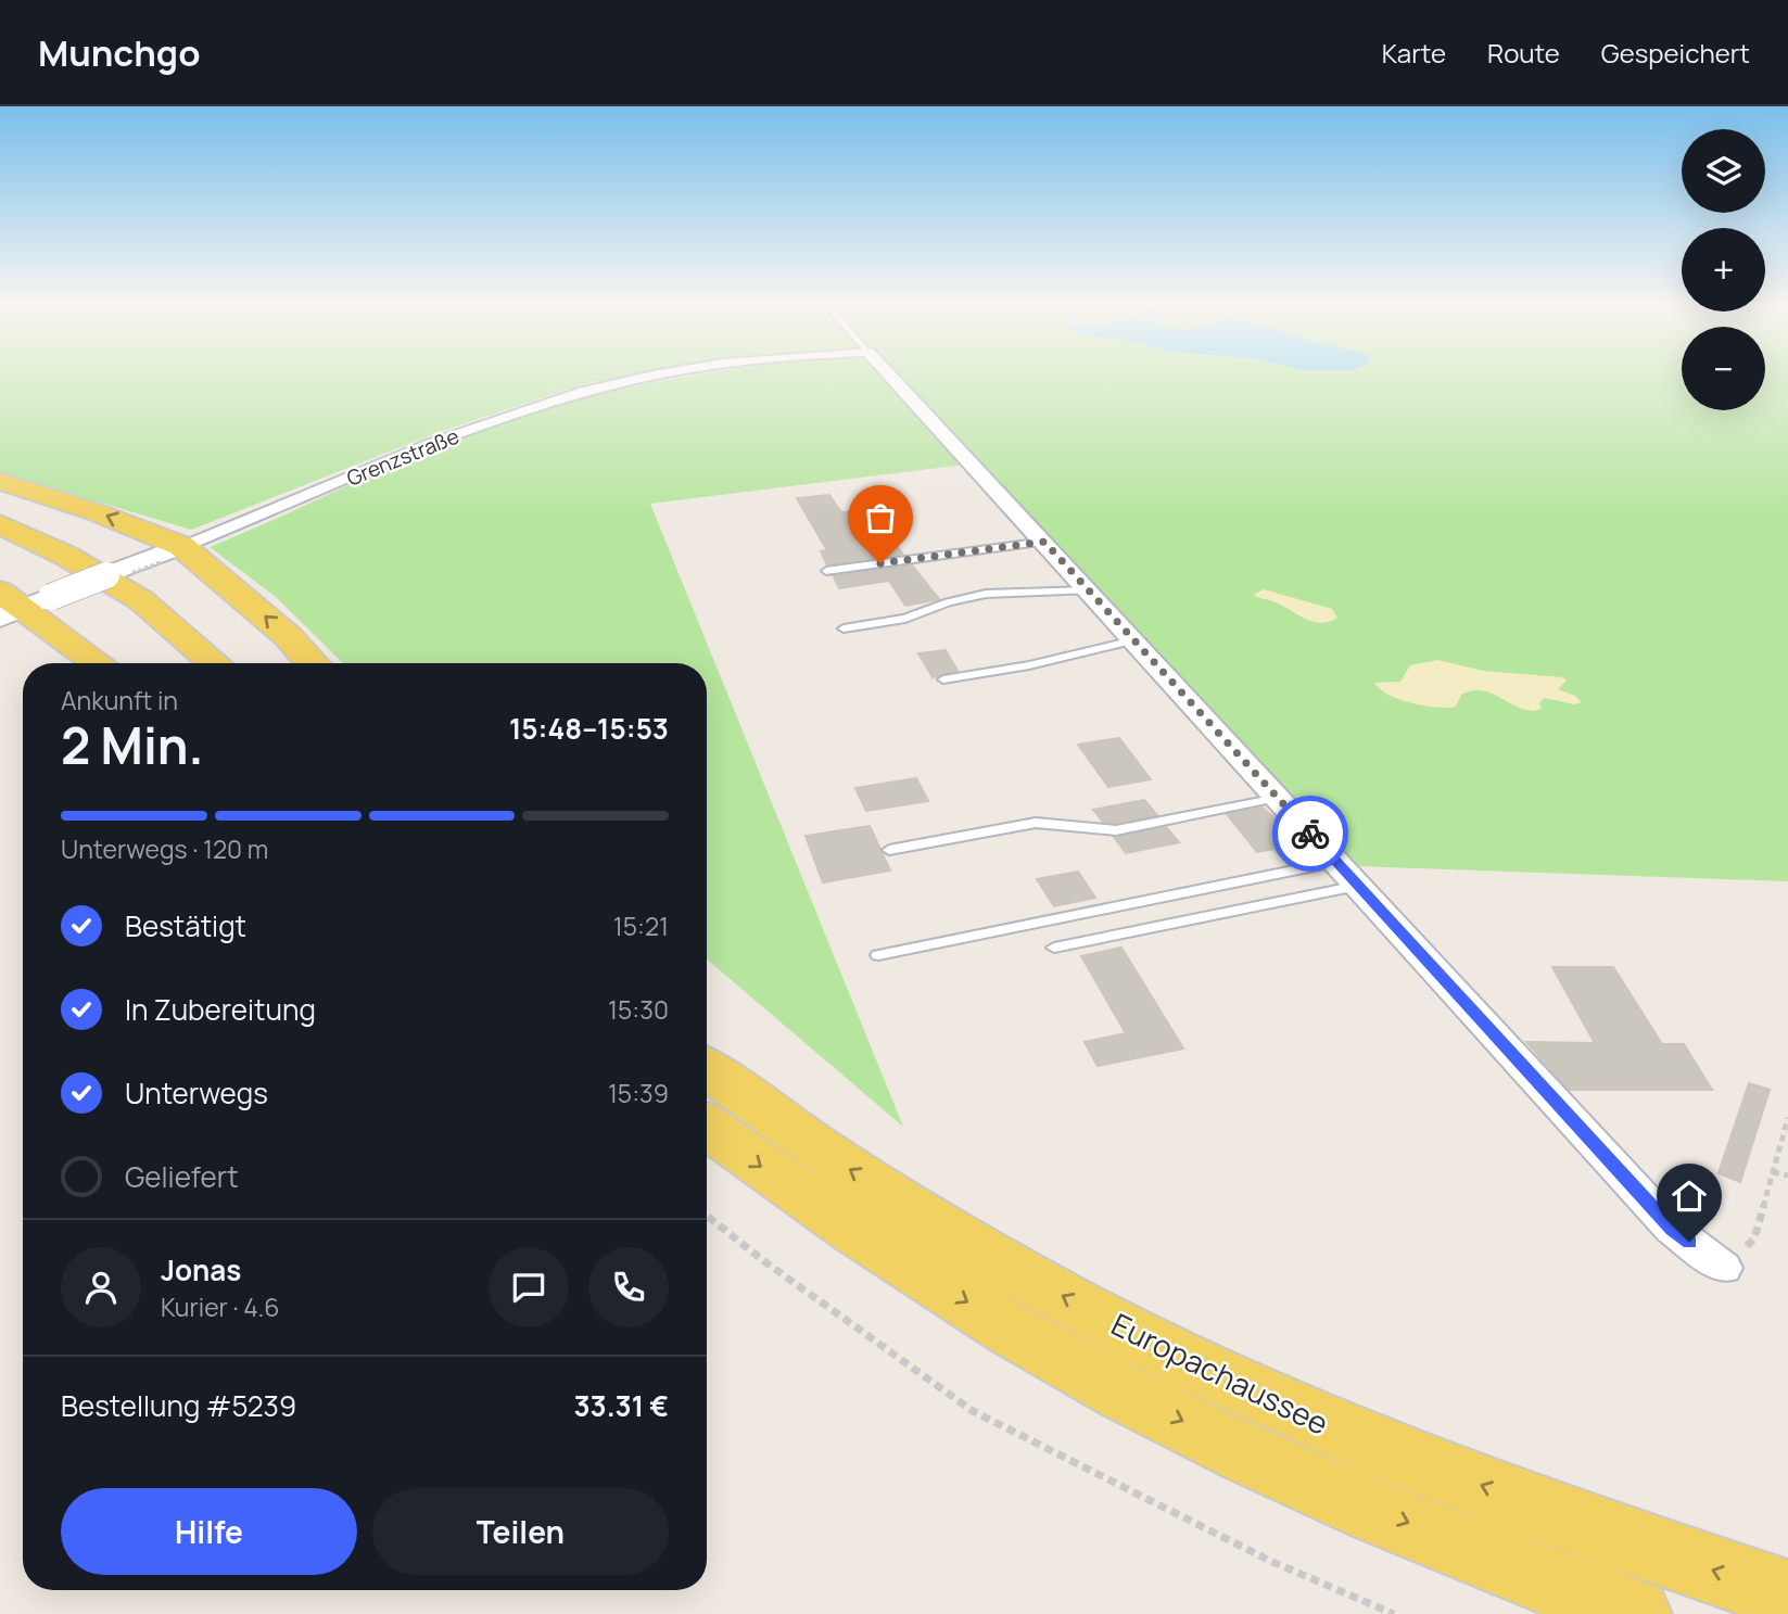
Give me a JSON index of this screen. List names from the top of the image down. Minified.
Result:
{"streets":{"main road":["Europachaussee"],"street":["Grenzstraße"]},"page":{"header":"Munchgo","nav":["Karte","Route","Gespeichert"],"map_buttons":["+","−"],"heading":["2 Min.","Ankunft in","15:48–15:53"],"panel":["Jonas","Kurier · 4.6","Bestellung #5239","33.31 €"],"bar":"Unterwegs · 120 m","list":[["Bestätigt","15:21"],["In Zubereitung","15:30"],["Unterwegs","15:39"],"Geliefert"],"buttons":["Hilfe","Teilen"]}}
